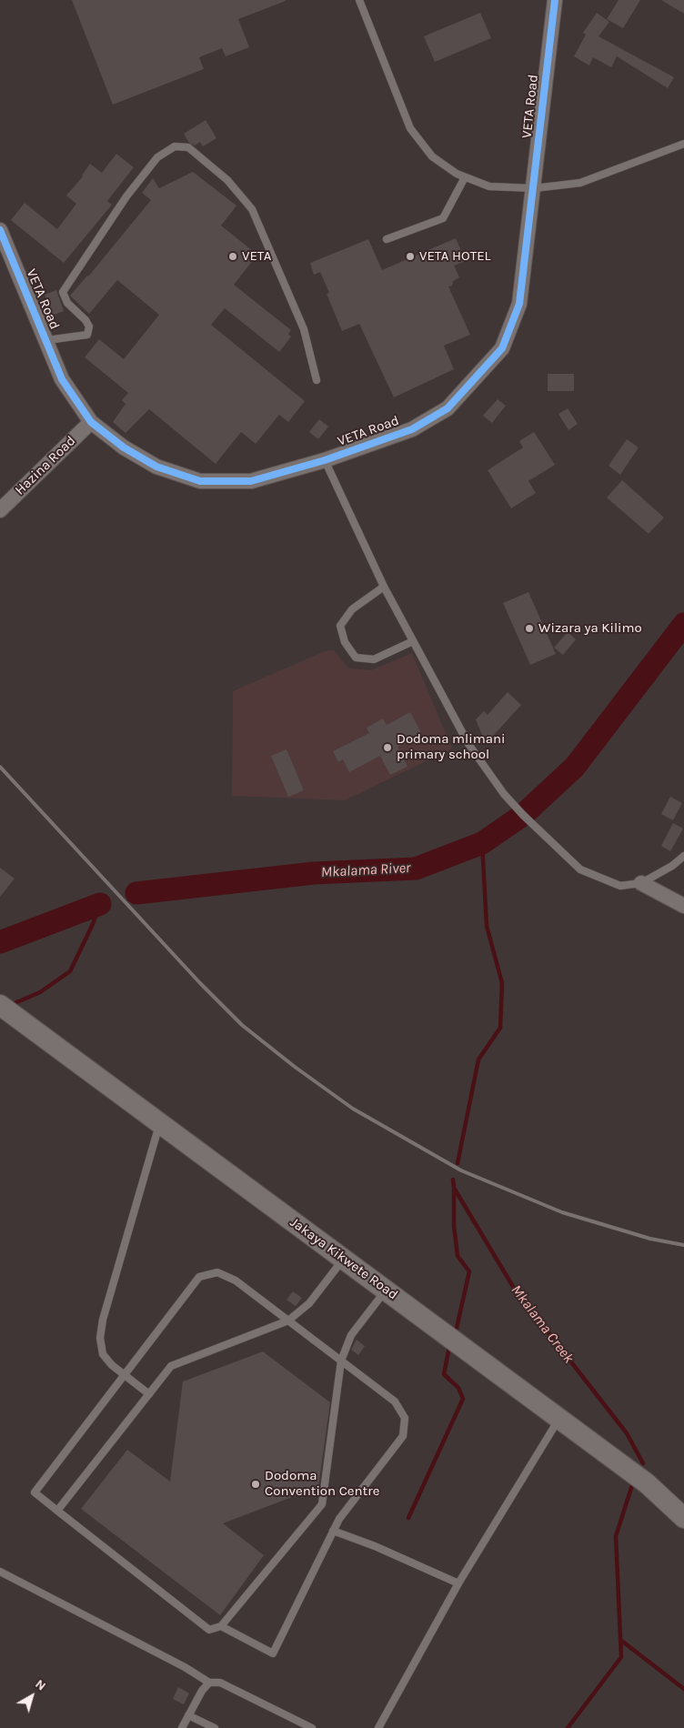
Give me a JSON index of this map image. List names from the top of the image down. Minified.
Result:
{"streets":{"main road":["Jakaya Kikwete Road"],"street":["VETA Road","Hazina Road"]},"crossings":[["VETA Road","Hazina Road"]],"water":["Mkalama River","Mkalama Creek"],"places":["VETA","VETA HOTEL","Wizara ya Kilimo","Dodoma mlimani primary school","Dodoma Convention Centre"],"north":"top right"}
